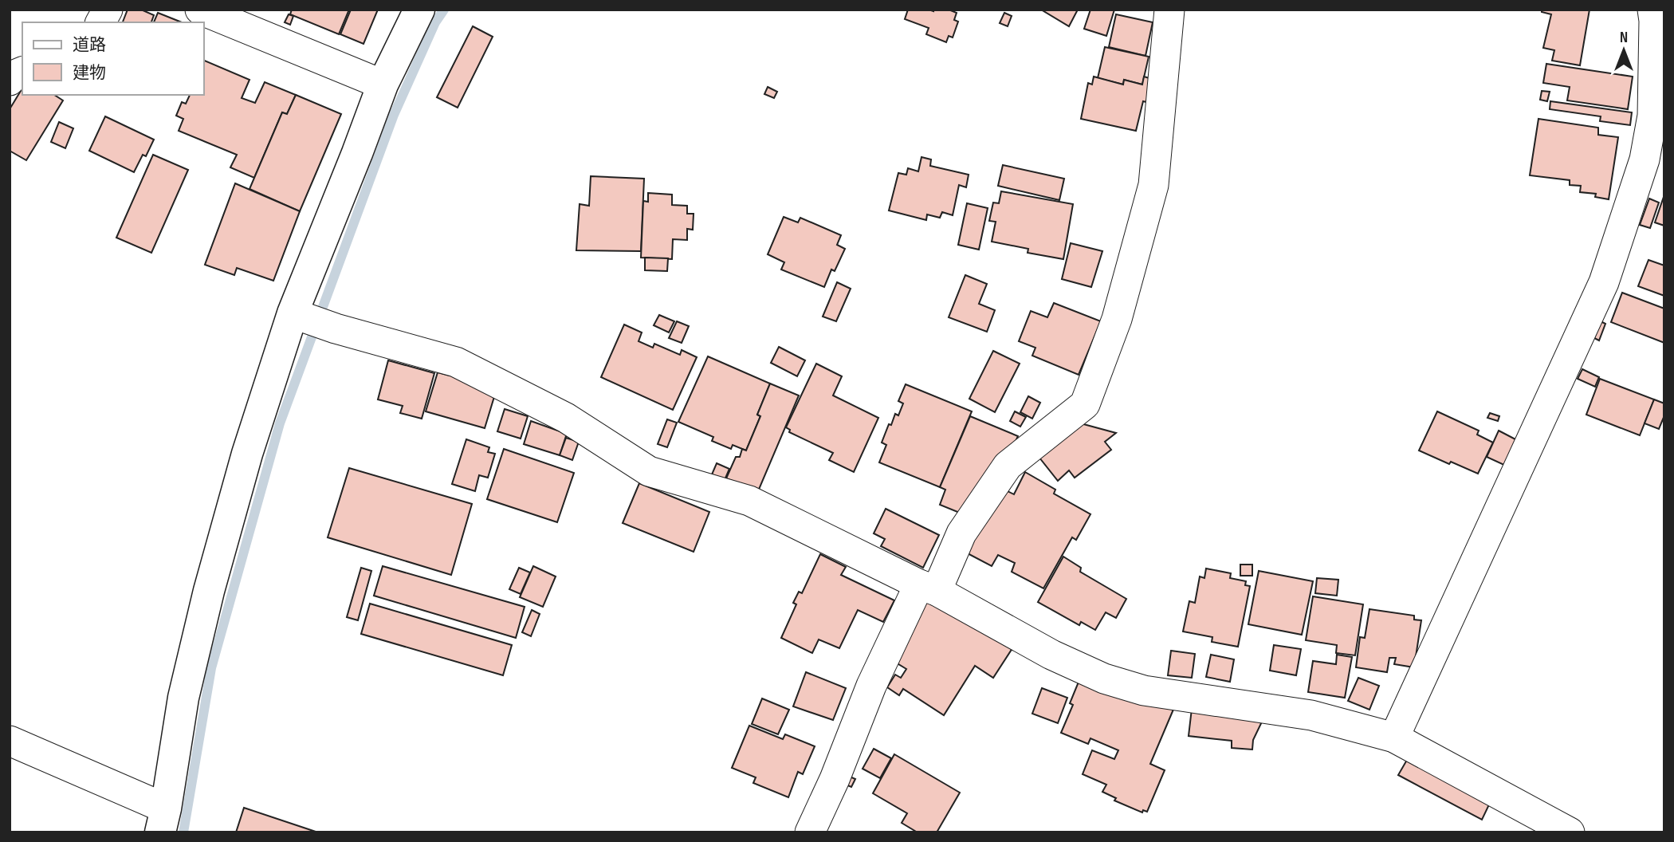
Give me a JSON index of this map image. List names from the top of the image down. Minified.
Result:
{"legend":["道路","建物"],"north":"top"}
